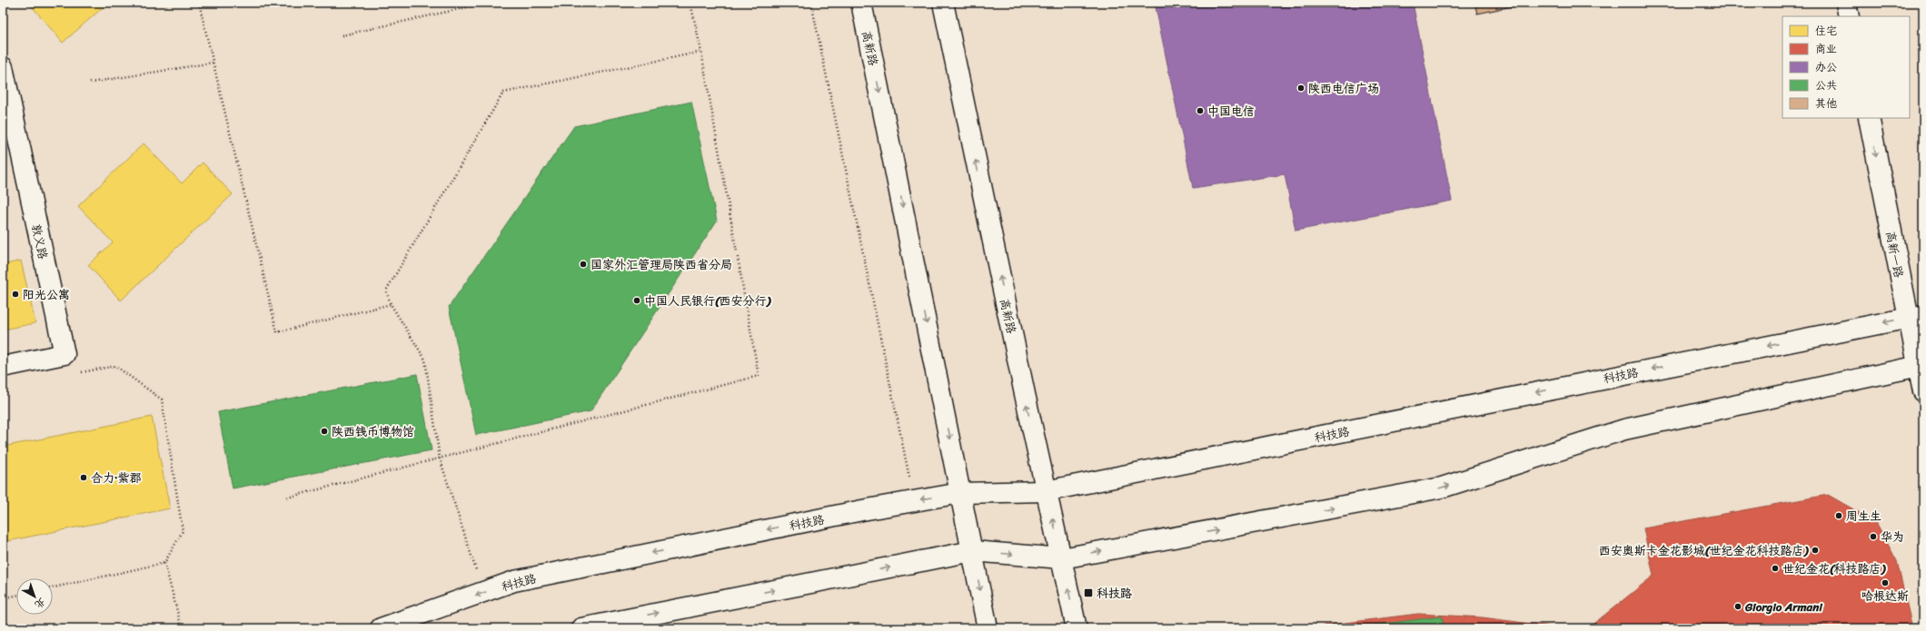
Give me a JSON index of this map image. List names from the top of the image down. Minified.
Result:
{"streets":{"main road":["高新路","敦义路","高新一路","科技路"]},"crossings":[["高新路","科技路"],["高新一路","科技路"]],"one_way":["高新一路"],"places":{"other":["陕西电信广场","中国电信","国家外汇管理局陕西省分局","阳光公寓","中国人民银行(西安分行)","陕西钱币博物馆","合力·紫郡","周生生","华为","西安奥斯卡金花影城(世纪金花科技路店)","世纪金花(科技路店)","哈根达斯","Giorgio Armani"],"transit":["科技路"]},"legend":["住宅","商业","办公","公共","其他"],"north":"bottom right"}
